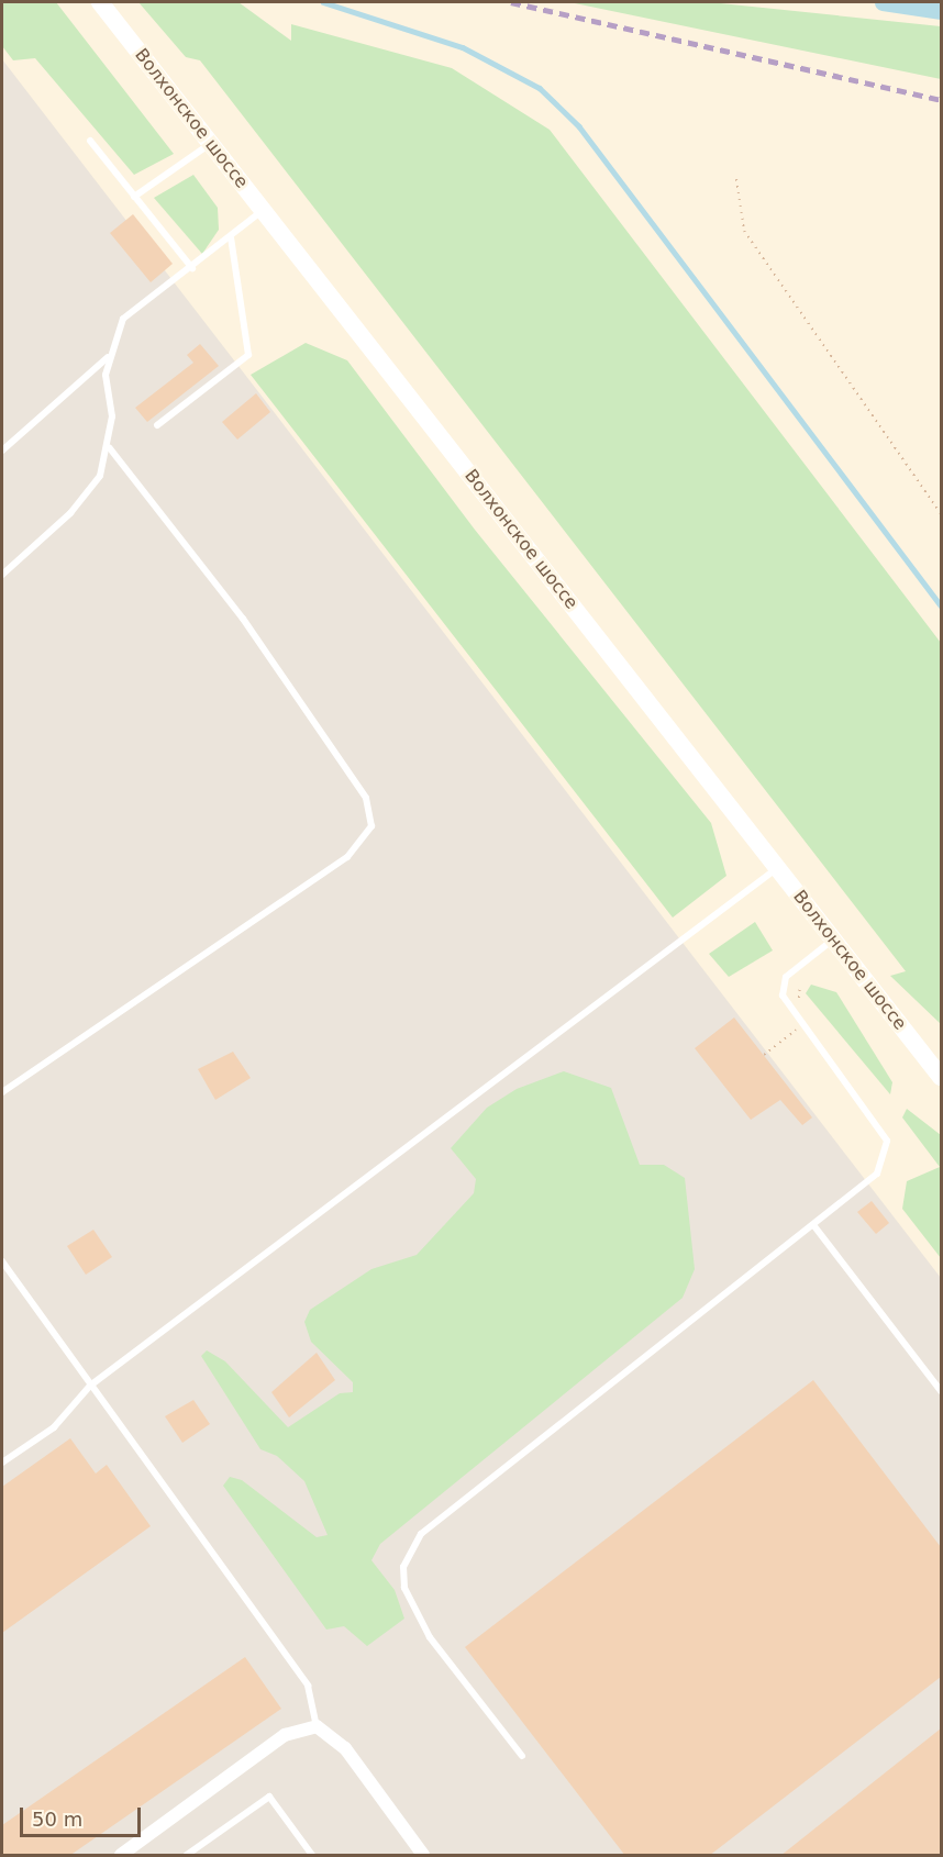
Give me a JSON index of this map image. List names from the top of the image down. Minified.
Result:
{"streets":{"main road":["Волхонское шоссе"]},"scale_bar":"50 m"}
